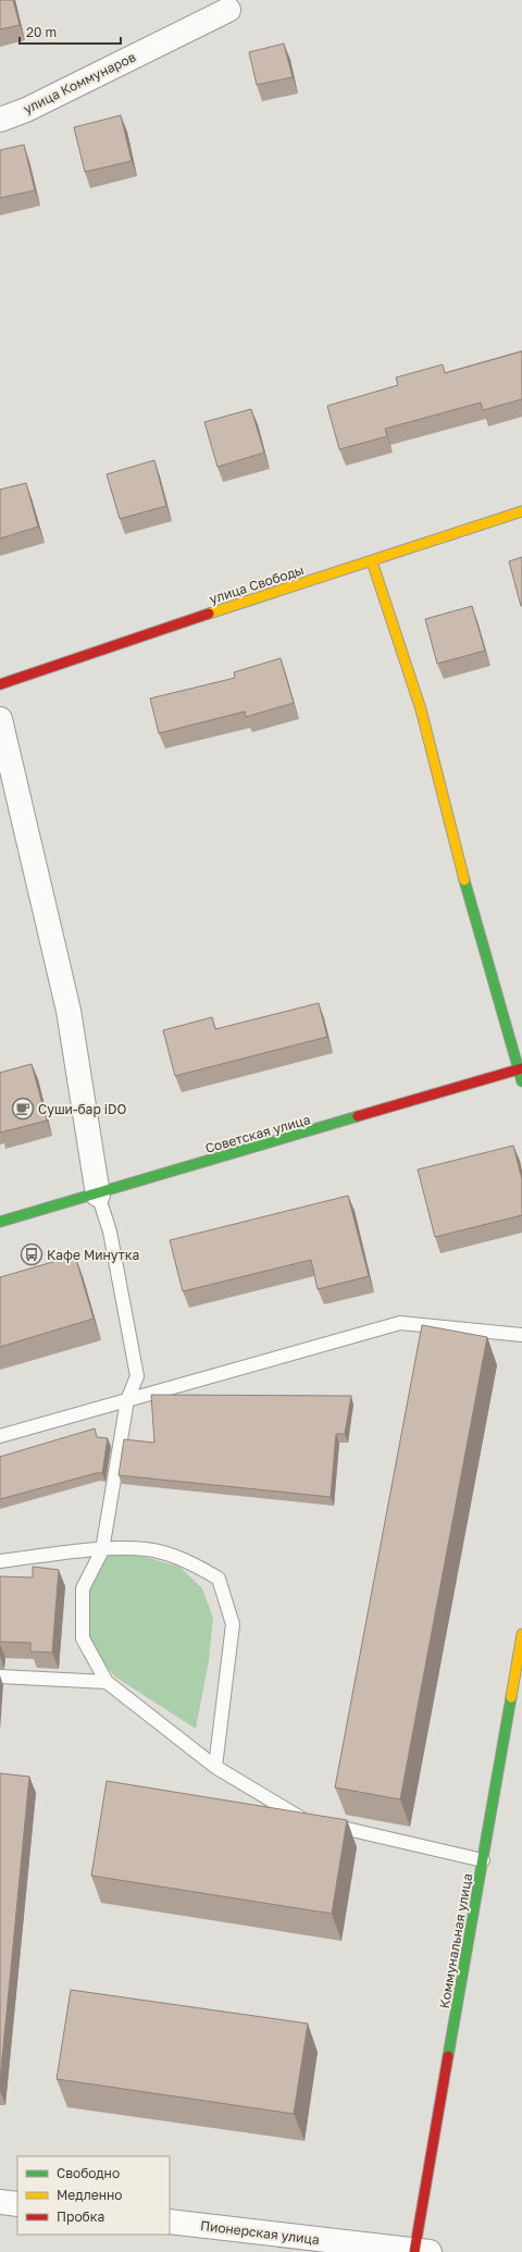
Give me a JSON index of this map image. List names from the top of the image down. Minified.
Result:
{"streets":{"street":["улица Коммунаров","улица Свободы","Советская улица","Коммунальная улица","Пионерская улица"]},"crossings":[["Коммунальная улица","Пионерская улица"]],"places":{"cafe":["Суши-бар iDO"],"bus stop":["Кафе Минутка"]},"legend":["Свободно","Медленно","Пробка"],"scale_bar":"20 m"}
